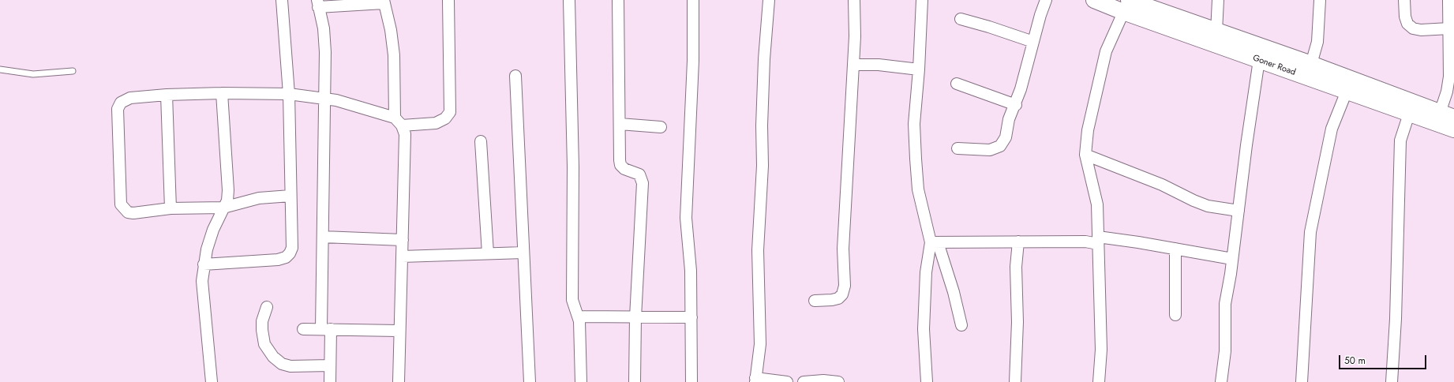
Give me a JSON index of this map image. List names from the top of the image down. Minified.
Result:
{"streets":{"street":["Goner Road"]},"scale_bar":"50 m"}
